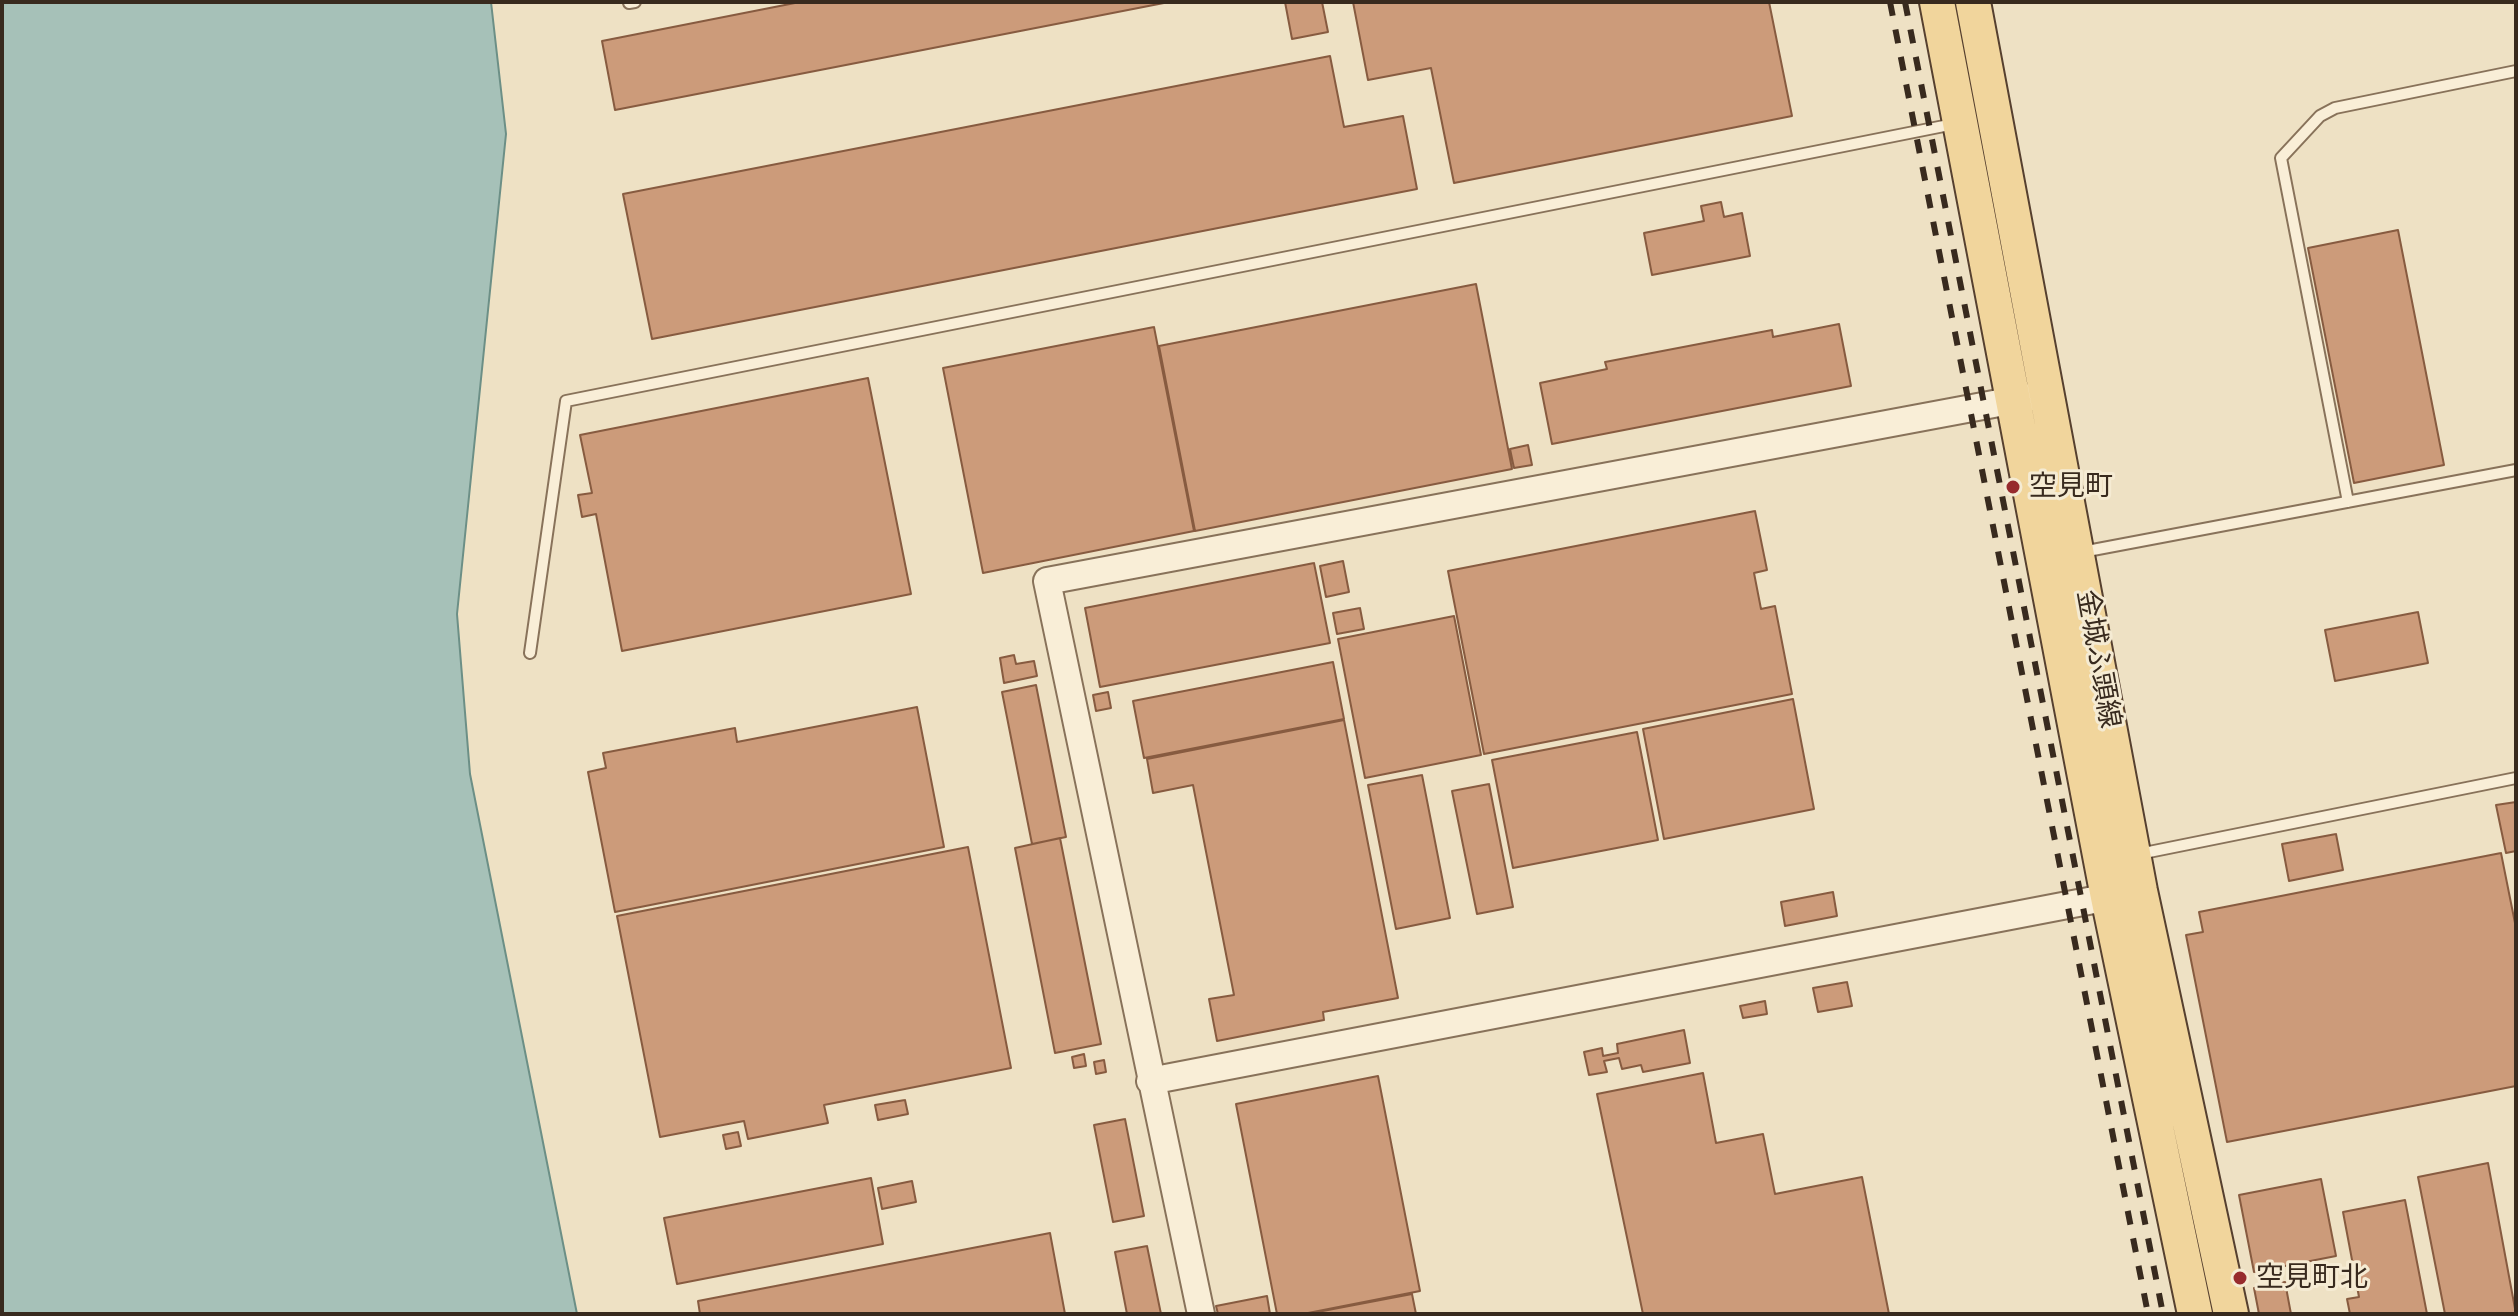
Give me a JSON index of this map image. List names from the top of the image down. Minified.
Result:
{"streets":{"main road":["金城ふ頭線"]},"places":["空見町","空見町北"]}
